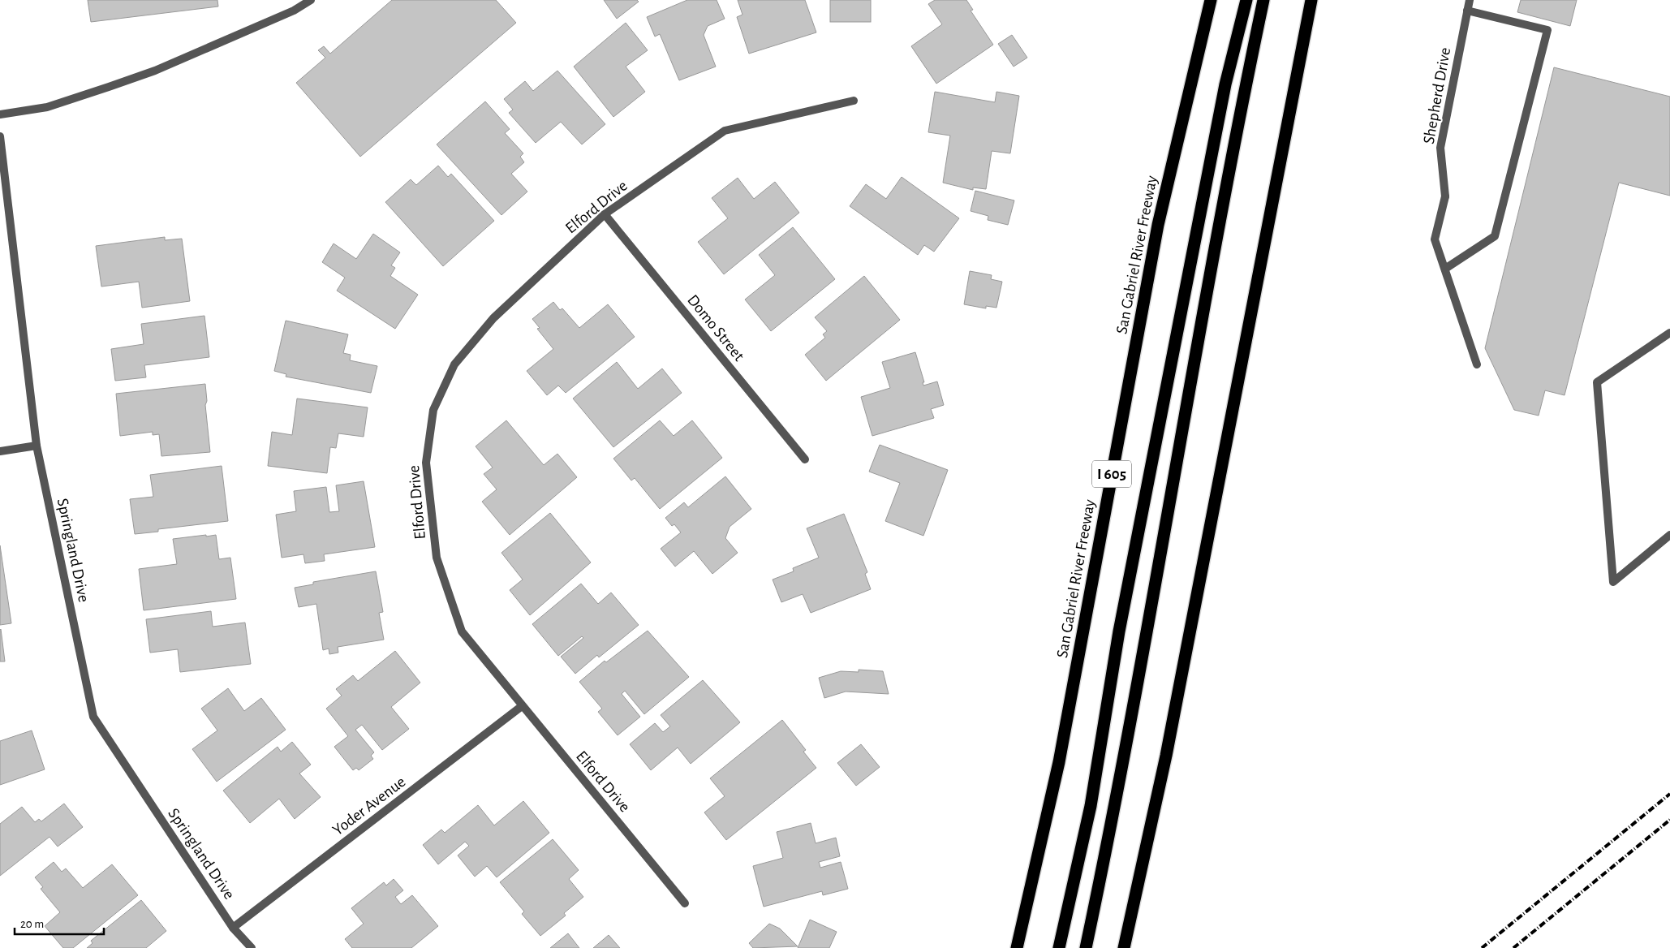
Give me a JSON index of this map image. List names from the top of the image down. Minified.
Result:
{"streets":{"highway":["San Gabriel River Freeway","I 605"],"street":["Shepherd Drive","Elford Drive","Domo Street","Springland Drive","Yoder Avenue"]},"crossings":[["Elford Drive","Domo Street"],["Elford Drive","Yoder Avenue"],["Springland Drive","Yoder Avenue"]],"scale_bar":"20 m"}
